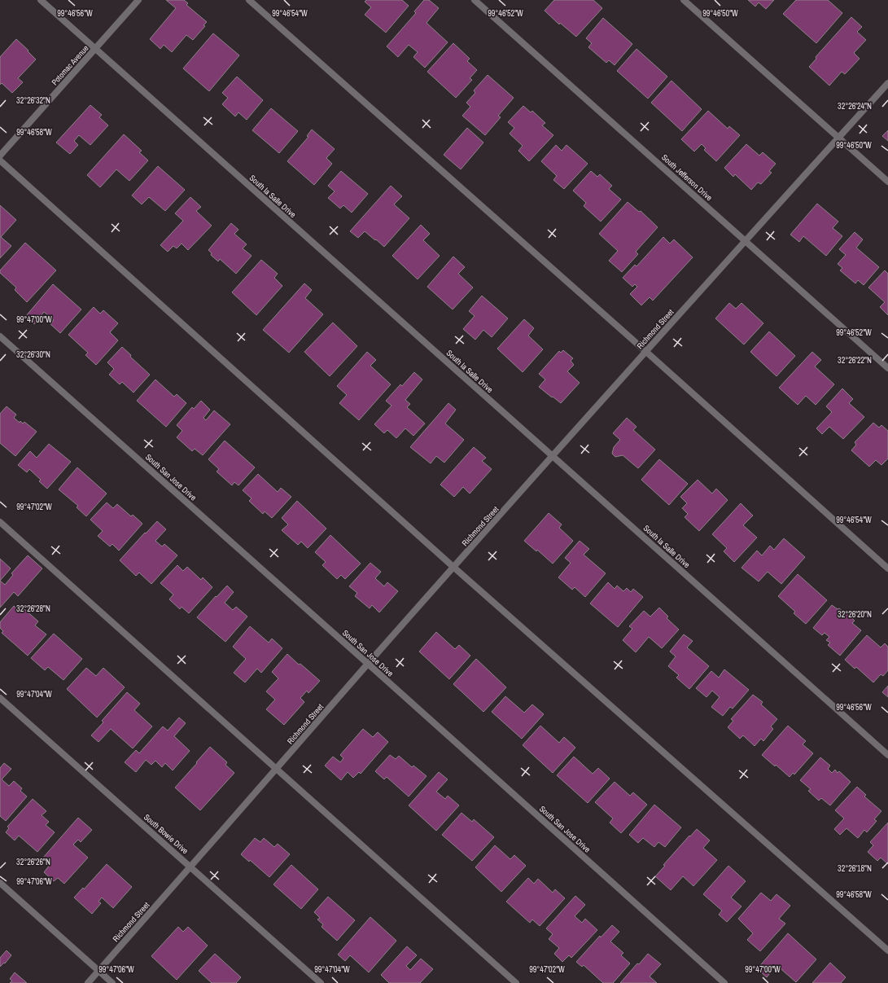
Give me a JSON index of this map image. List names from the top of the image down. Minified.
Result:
{"streets":{"street":["Potomac Avenue","South Jefferson Drive","South la Salle Drive","Richmond Street","South San Jose Drive","South Bowie Drive"]},"crossings":[["Potomac Avenue","South la Salle Drive"],["South Jefferson Drive","Richmond Street"],["South la Salle Drive","Richmond Street"],["Richmond Street","South San Jose Drive"],["Richmond Street","South Bowie Drive"]],"coordinates":["99°46'56\"W","99°46'54\"W","99°46'52\"W","99°46'50\"W","32°26'32\"N","32°26'24\"N","99°46'58\"W","99°47'00\"W","32°26'30\"N","32°26'22\"N","99°47'02\"W","32°26'28\"N","32°26'20\"N","99°47'04\"W","32°26'26\"N","32°26'18\"N","99°47'06\"W"]}
